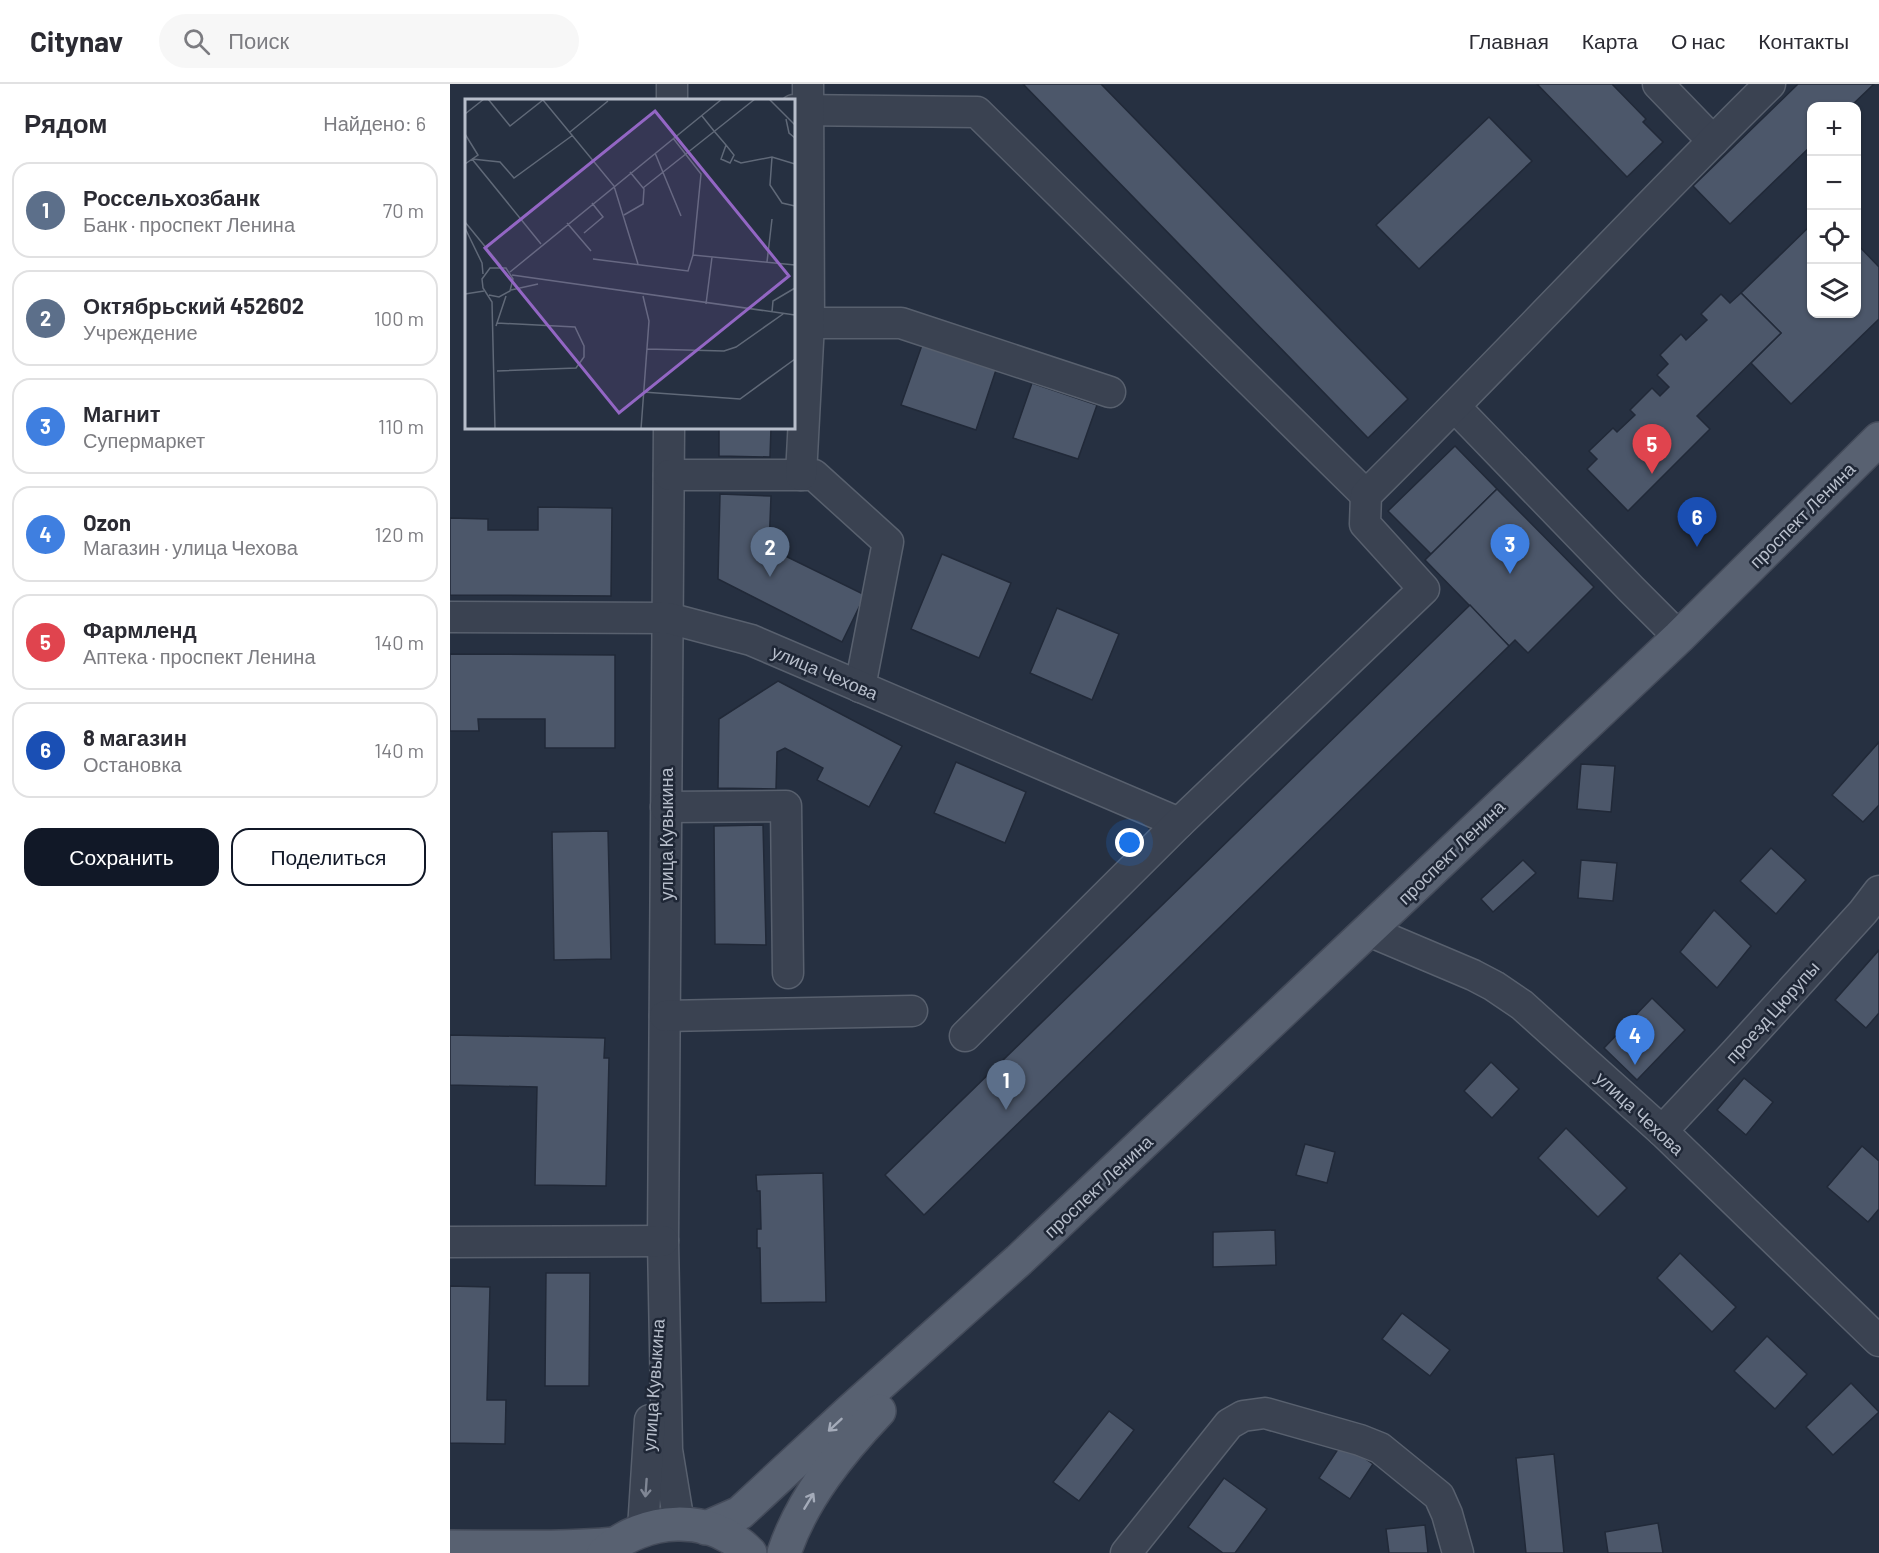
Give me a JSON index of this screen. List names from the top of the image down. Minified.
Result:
{"streets":{"main road":["проспект Ленина"],"street":["улица Чехова","улица Кувыкина","проезд Цюрупы"]},"crossings":[["проспект Ленина","улица Чехова"],["проспект Ленина","улица Кувыкина"],["улица Чехова","улица Кувыкина"],["улица Чехова","проезд Цюрупы"]],"page":{"header":"Citynav","search":"Поиск","nav":["Главная","Карта","О нас","Контакты"],"heading":["Рядом","Найдено: 6"],"map_buttons":["+","−"],"list":[{"mark":"1","name":"Россельхозбанк","note":"Банк · проспект Ленина","value":"70 m"},{"mark":"2","name":"Октябрьский 452602","note":"Учреждение","value":"100 m"},{"mark":"3","name":"Магнит","note":"Супермаркет","value":"110 m"},{"mark":"4","name":"Ozon","note":"Магазин · улица Чехова","value":"120 m"},{"mark":"5","name":"Фармленд","note":"Аптека · проспект Ленина","value":"140 m"},{"mark":"6","name":"8 магазин","note":"Остановка","value":"140 m"}],"pins":["5","6","3","2","4","1"],"buttons":["Сохранить","Поделиться"]}}
